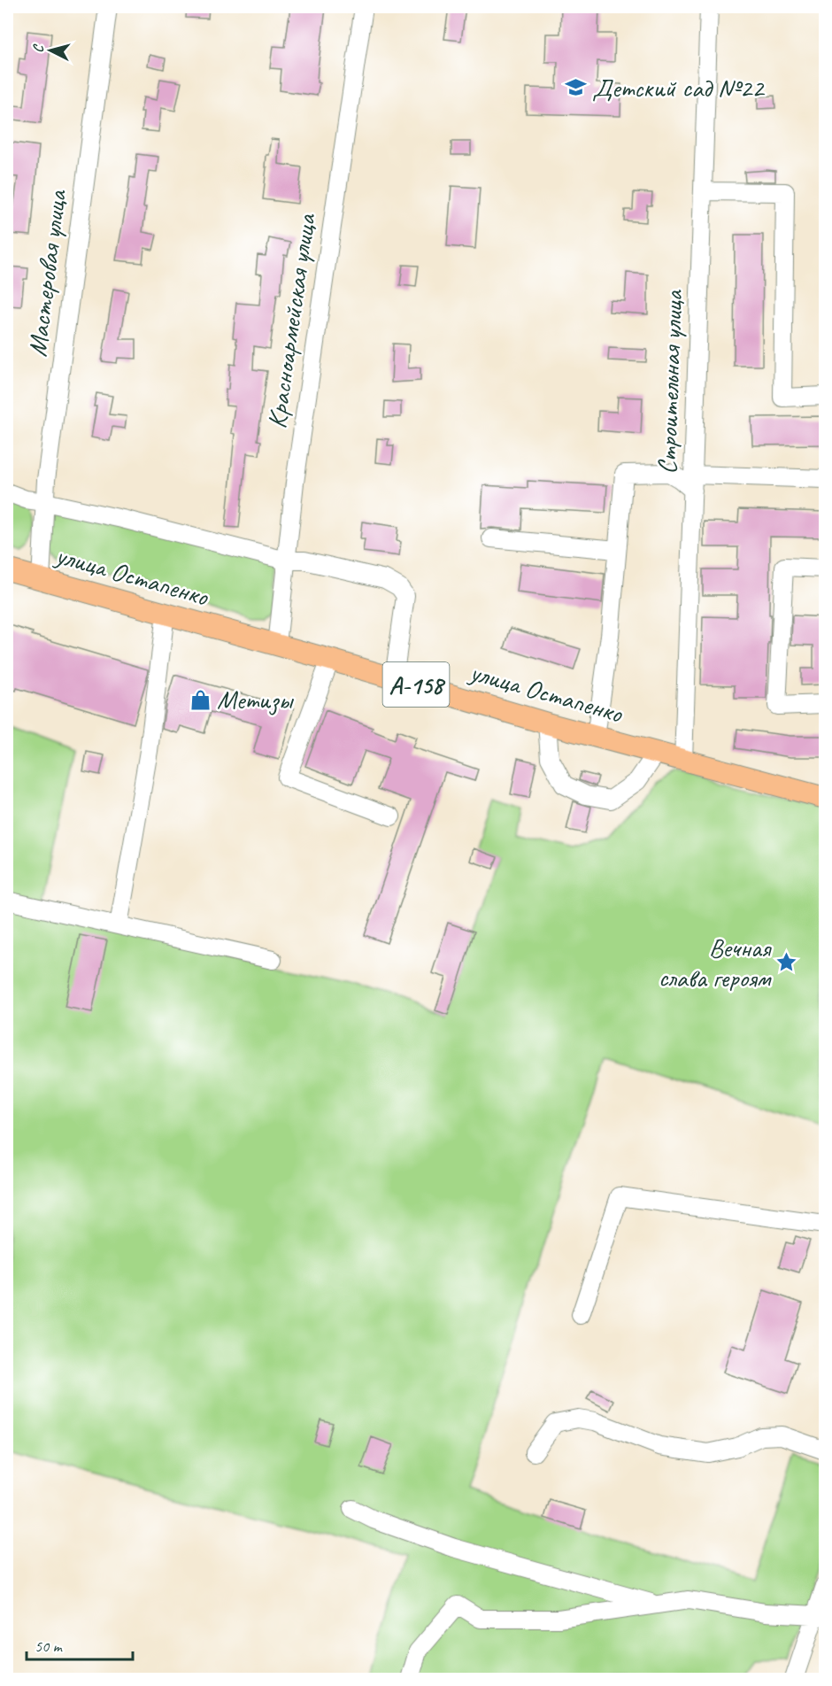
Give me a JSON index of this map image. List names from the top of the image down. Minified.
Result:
{"streets":{"main road":["улица Остапенко","А-158"],"street":["Мастеровая улица","Красноармейская улица","Строительная улица"]},"crossings":[["Мастеровая улица","улица Остапенко"],["Красноармейская улица","улица Остапенко"],["Строительная улица","улица Остапенко"]],"places":{"school or university":["Детский сад №22"],"shop":["Метизы"],"place":["Вечная слава героям"]},"scale_bar":"50 m","north":"left"}
